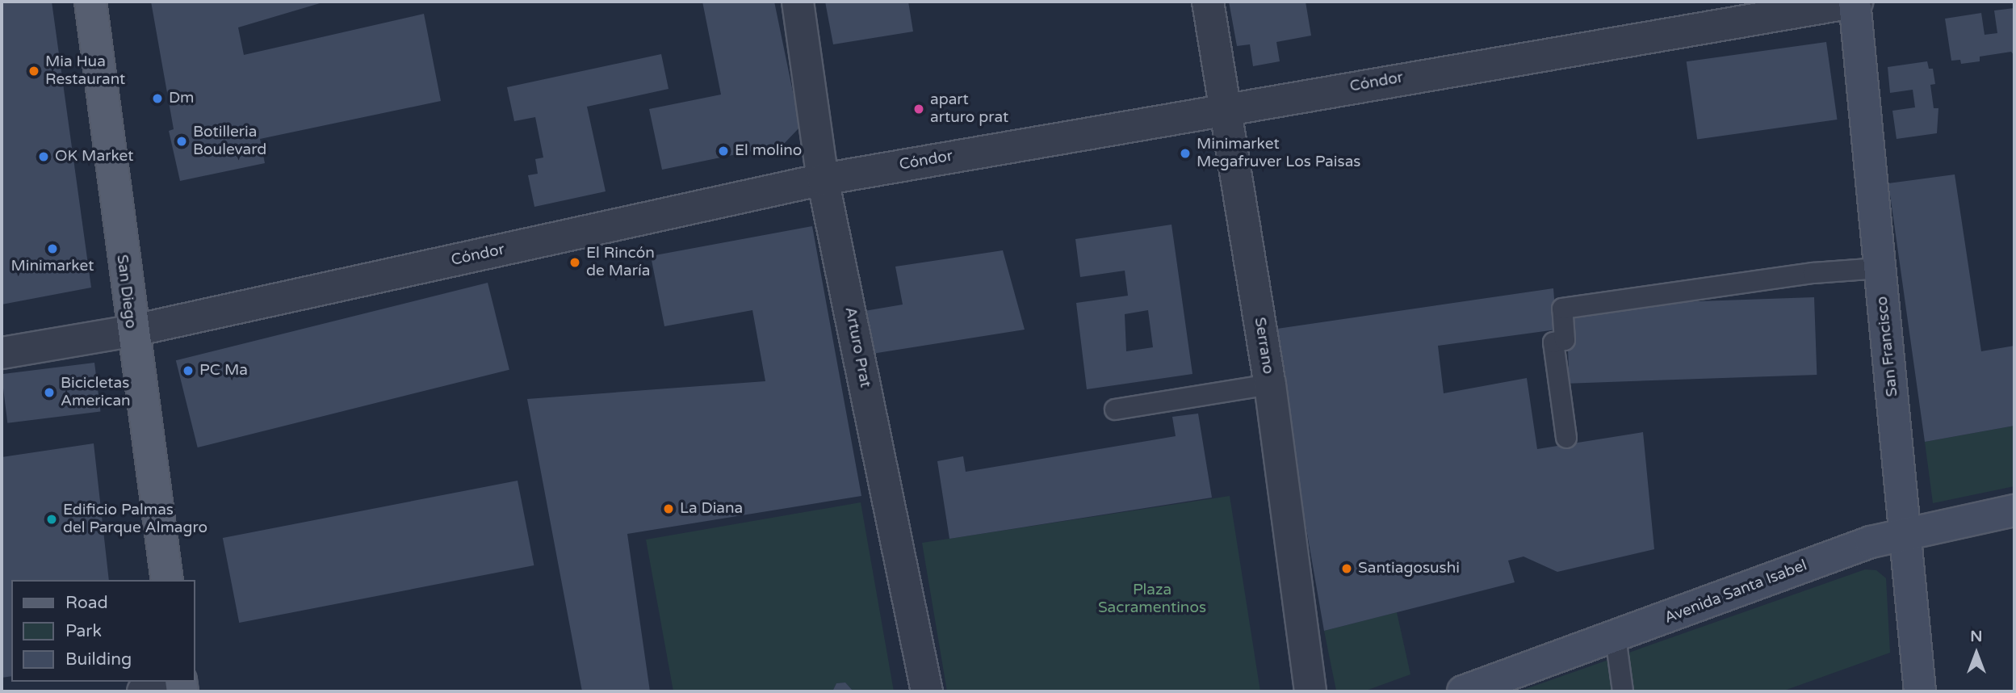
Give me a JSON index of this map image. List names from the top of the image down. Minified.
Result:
{"streets":{"main road":["San Diego","San Francisco","Avenida Santa Isabel"],"street":["Cóndor","Serrano","Arturo Prat"]},"crossings":[["Cóndor","San Diego"],["Cóndor","Serrano"],["Cóndor","San Francisco"],["Cóndor","Arturo Prat"],["San Francisco","Avenida Santa Isabel"]],"parks":["Plaza Sacramentinos"],"places":["Mia Hua Restaurant","Dm","apart arturo prat","Botilleria Boulevard","El molino","Minimarket Megafruver Los Paisas","OK Market","Minimarket","El Rincón de María","PC Ma","Bicicletas American","La Diana","Edificio Palmas del Parque Almagro","Santiagosushi"],"legend":["Road","Park","Building"],"north":"top"}
